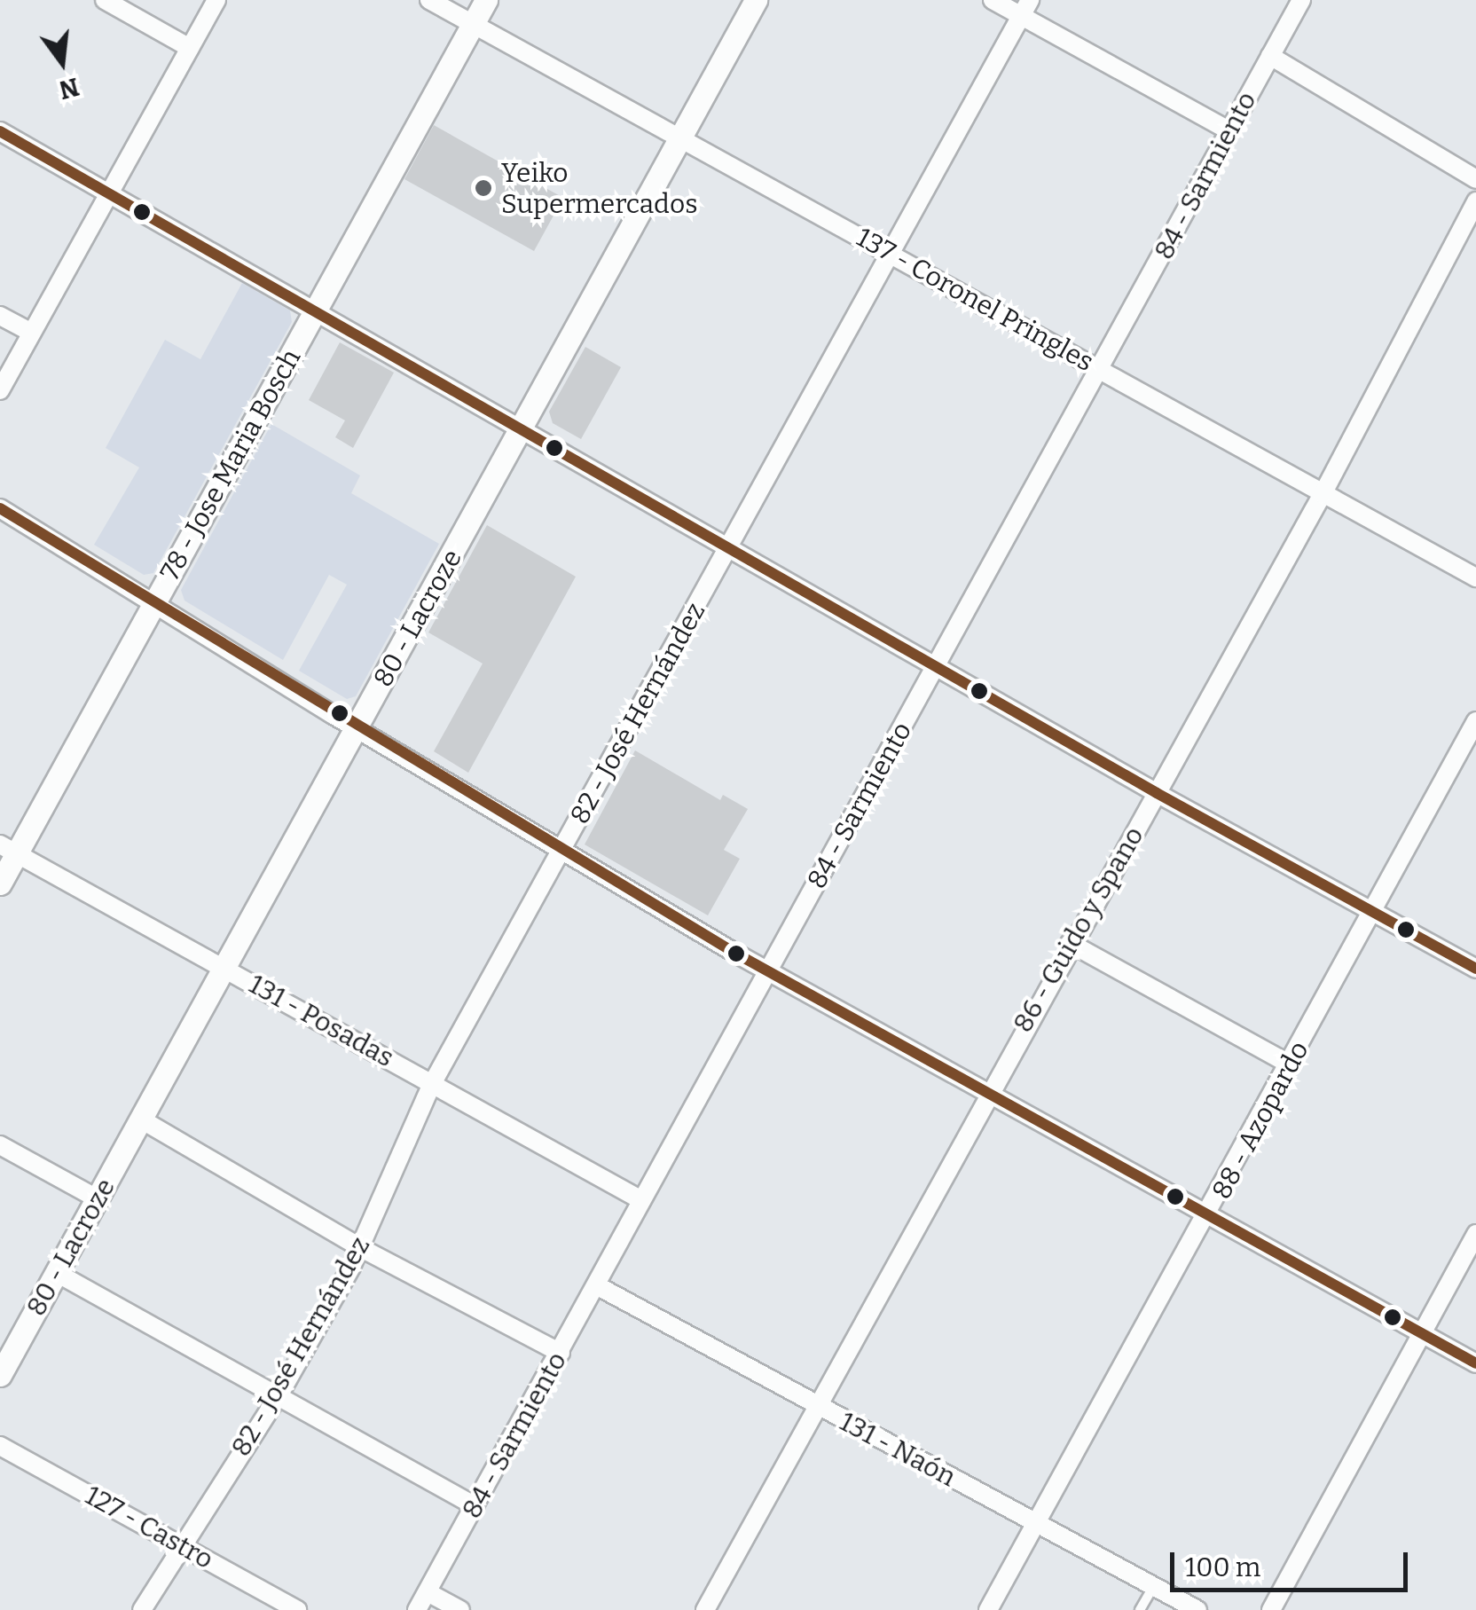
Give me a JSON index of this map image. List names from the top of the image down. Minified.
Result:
{"streets":{"street":["84 - Sarmiento","137 - Coronel Pringles","78 - Jose Maria Bosch","80 - Lacroze","82 - José Hernández","86 - Guido y Spano","131 - Posadas","88 - Azopardo","131 - Naón","127 - Castro"]},"crossings":[["84 - Sarmiento","137 - Coronel Pringles"],["84 - Sarmiento","131 - Posadas"],["84 - Sarmiento","131 - Naón"],["137 - Coronel Pringles","78 - Jose Maria Bosch"],["137 - Coronel Pringles","80 - Lacroze"],["137 - Coronel Pringles","82 - José Hernández"],["137 - Coronel Pringles","86 - Guido y Spano"],["78 - Jose Maria Bosch","131 - Posadas"],["80 - Lacroze","131 - Posadas"],["82 - José Hernández","131 - Posadas"],["82 - José Hernández","127 - Castro"],["86 - Guido y Spano","131 - Naón"],["88 - Azopardo","131 - Naón"]],"places":["Yeiko Supermercados"],"scale_bar":"100 m","north":"bottom"}
